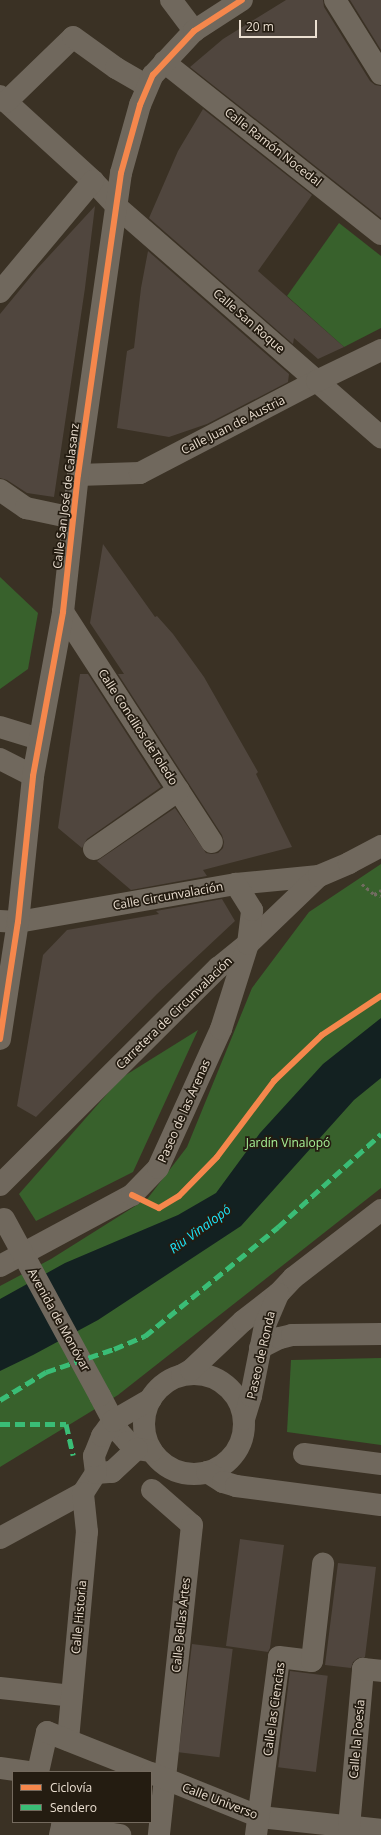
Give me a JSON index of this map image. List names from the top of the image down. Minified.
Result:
{"streets":{"street":["Calle Ramón Nocedal","Calle San Roque","Calle Juan de Austria","Calle San José de Calasanz","Calle Concilios deToledo","Calle Circunvalación","Carretera de Circunvalación","Paseo de las Arenas","Avenida de Monóvar","Paseo de Ronda","Calle Historia","Calle Bellas Artes","Calle las Ciencias","Calle la Poesía","Calle Universo"]},"crossings":[["Calle Ramón Nocedal","Calle San José de Calasanz"],["Calle San Roque","Calle Juan de Austria"],["Calle San Roque","Calle San José de Calasanz"],["Calle Juan de Austria","Calle San José de Calasanz"],["Calle San José de Calasanz","Calle Concilios deToledo"],["Calle San José de Calasanz","Calle Circunvalación"],["Calle Circunvalación","Carretera de Circunvalación"],["Calle Circunvalación","Paseo de las Arenas"],["Carretera de Circunvalación","Paseo de las Arenas"],["Avenida de Monóvar","Paseo de Ronda"],["Calle Bellas Artes","Calle Universo"],["Calle las Ciencias","Calle Universo"],["Calle la Poesía","Calle Universo"]],"water":["Riu Vinalopó"],"parks":["Jardín Vinalopó"],"legend":["Ciclovía","Sendero"],"scale_bar":"20 m"}
